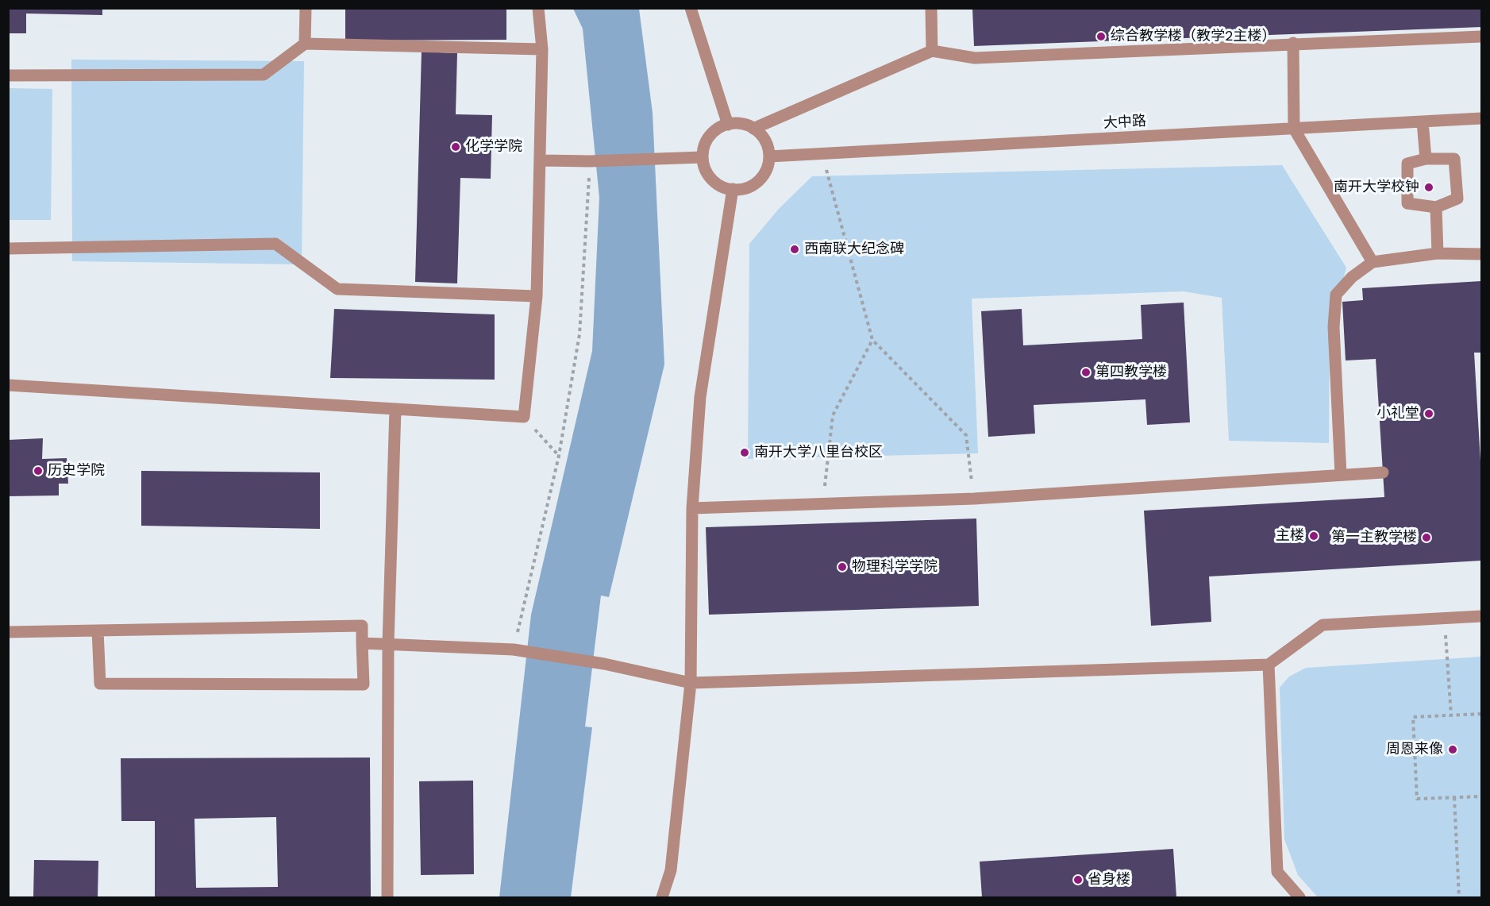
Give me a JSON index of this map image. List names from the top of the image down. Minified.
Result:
{"streets":{"street":["大中路"]},"places":["综合教学楼（教学2主楼）","化学学院","南开大学校钟","西南联大纪念碑","第四教学楼","小礼堂","南开大学八里台校区","历史学院","主楼","第一主教学楼","物理科学学院","周恩来像","省身楼"]}
